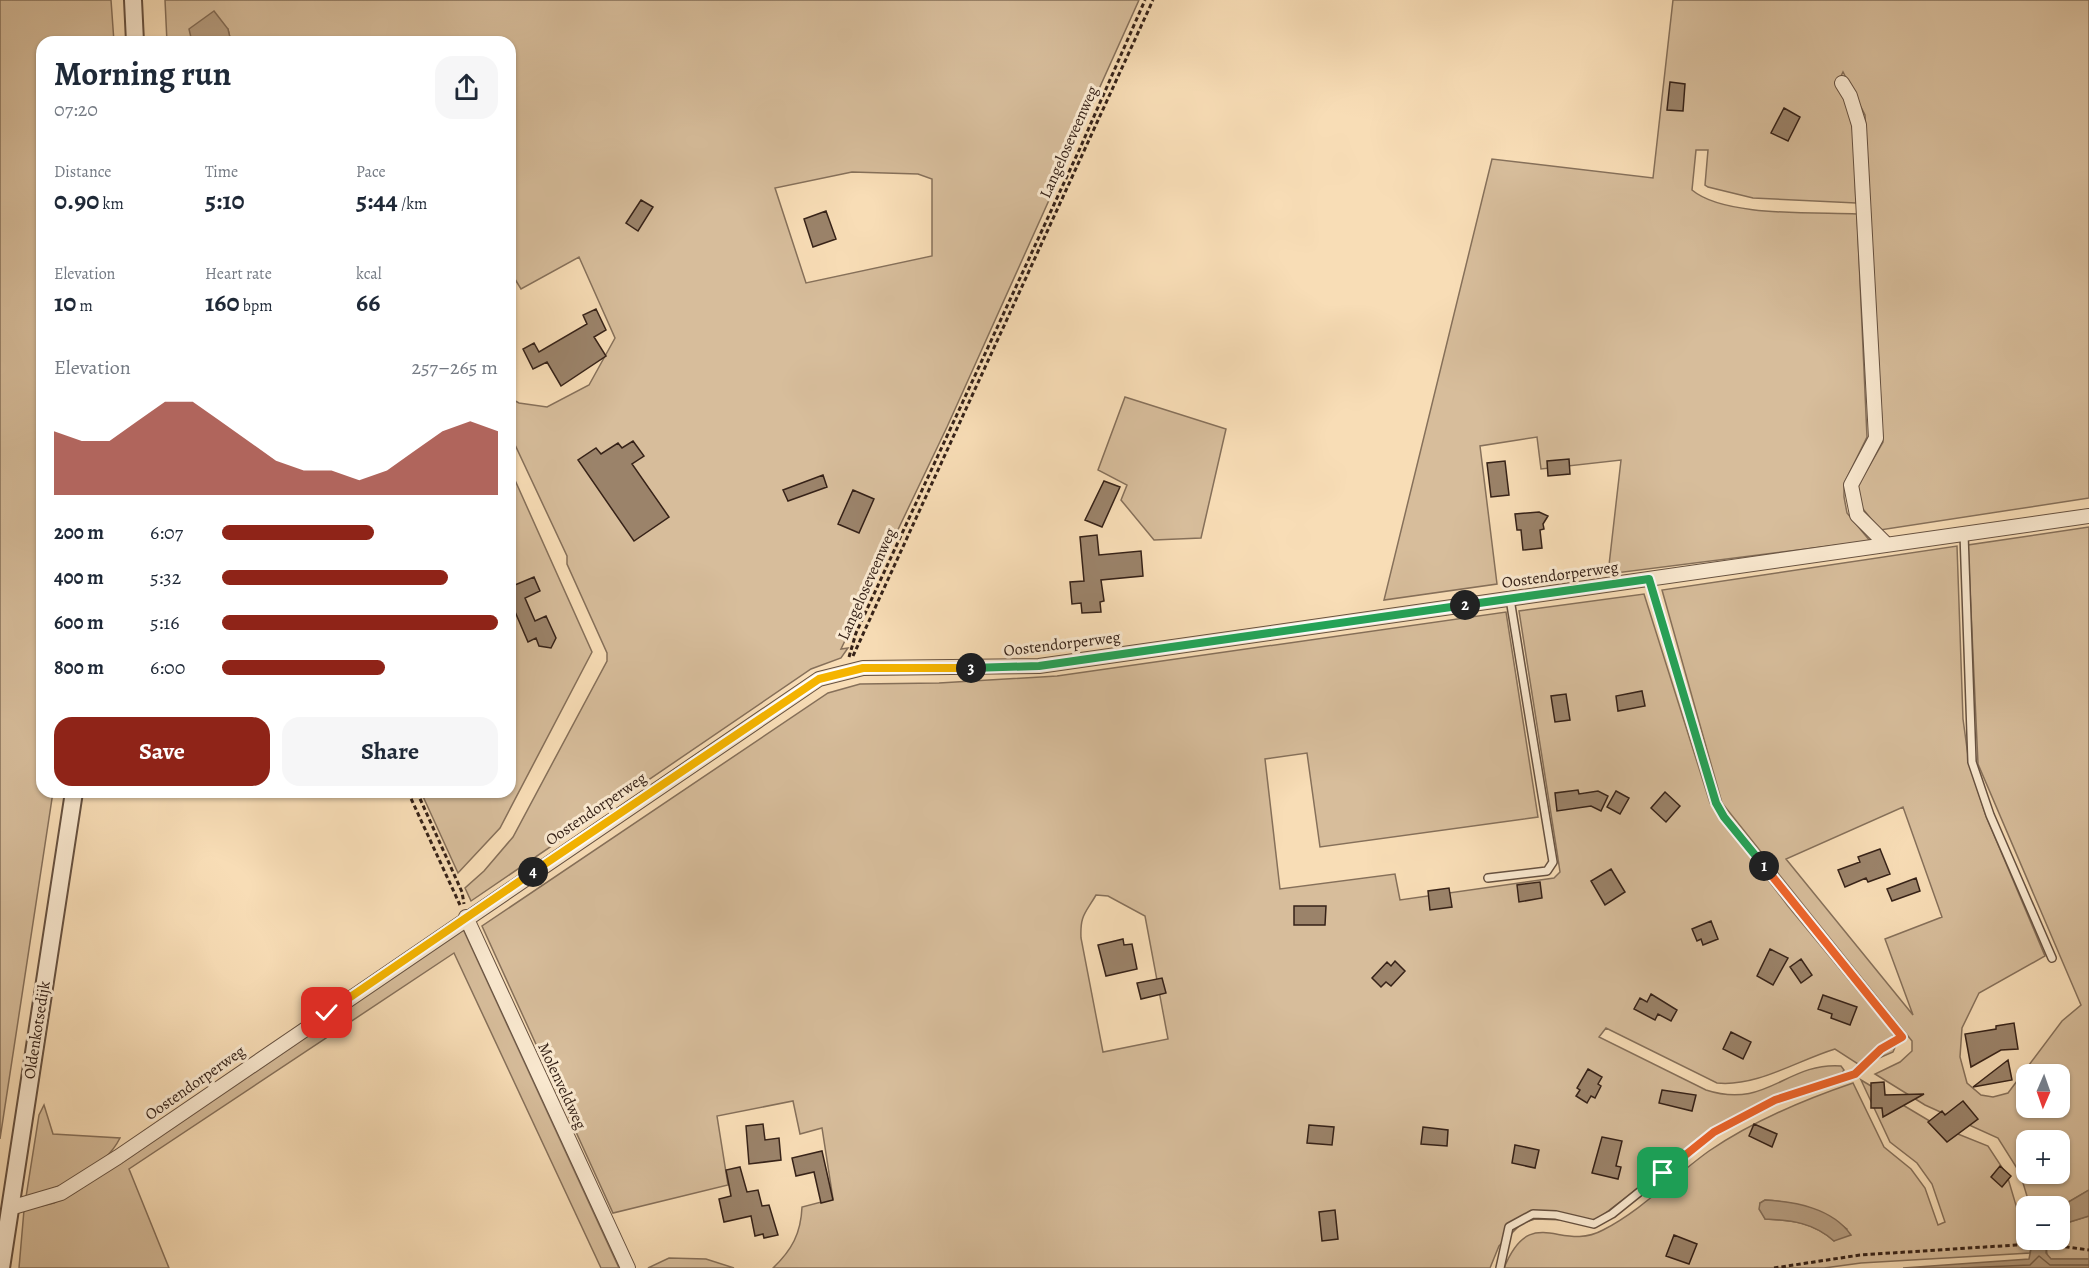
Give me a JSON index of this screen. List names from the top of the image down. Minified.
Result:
{"streets":{"street":["Oostendorperweg","Oldenkotsedijk","Molenveldweg"],"path":["Langeloseveenweg"]},"crossings":[["Langeloseveenweg","Oostendorperweg"],["Oostendorperweg","Oldenkotsedijk"],["Oostendorperweg","Molenveldweg"]],"north":"bottom","page":{"heading":["Morning run","07:20"],"stats":[["Distance","0.90 km"],["Time","5:10"],["Pace","5:44 /km"],["Elevation","10 m"],["Heart rate","160 bpm"],["kcal","66"]],"chart":["Elevation","257–265 m"],"list":[{"name":"200 m","note":"6:07"},{"name":"400 m","note":"5:32"},{"name":"600 m","note":"5:16"},{"name":"800 m","note":"6:00"}],"pins":["2","3","1","4"],"buttons":["Save","Share"],"map_buttons":["+","−"]}}
